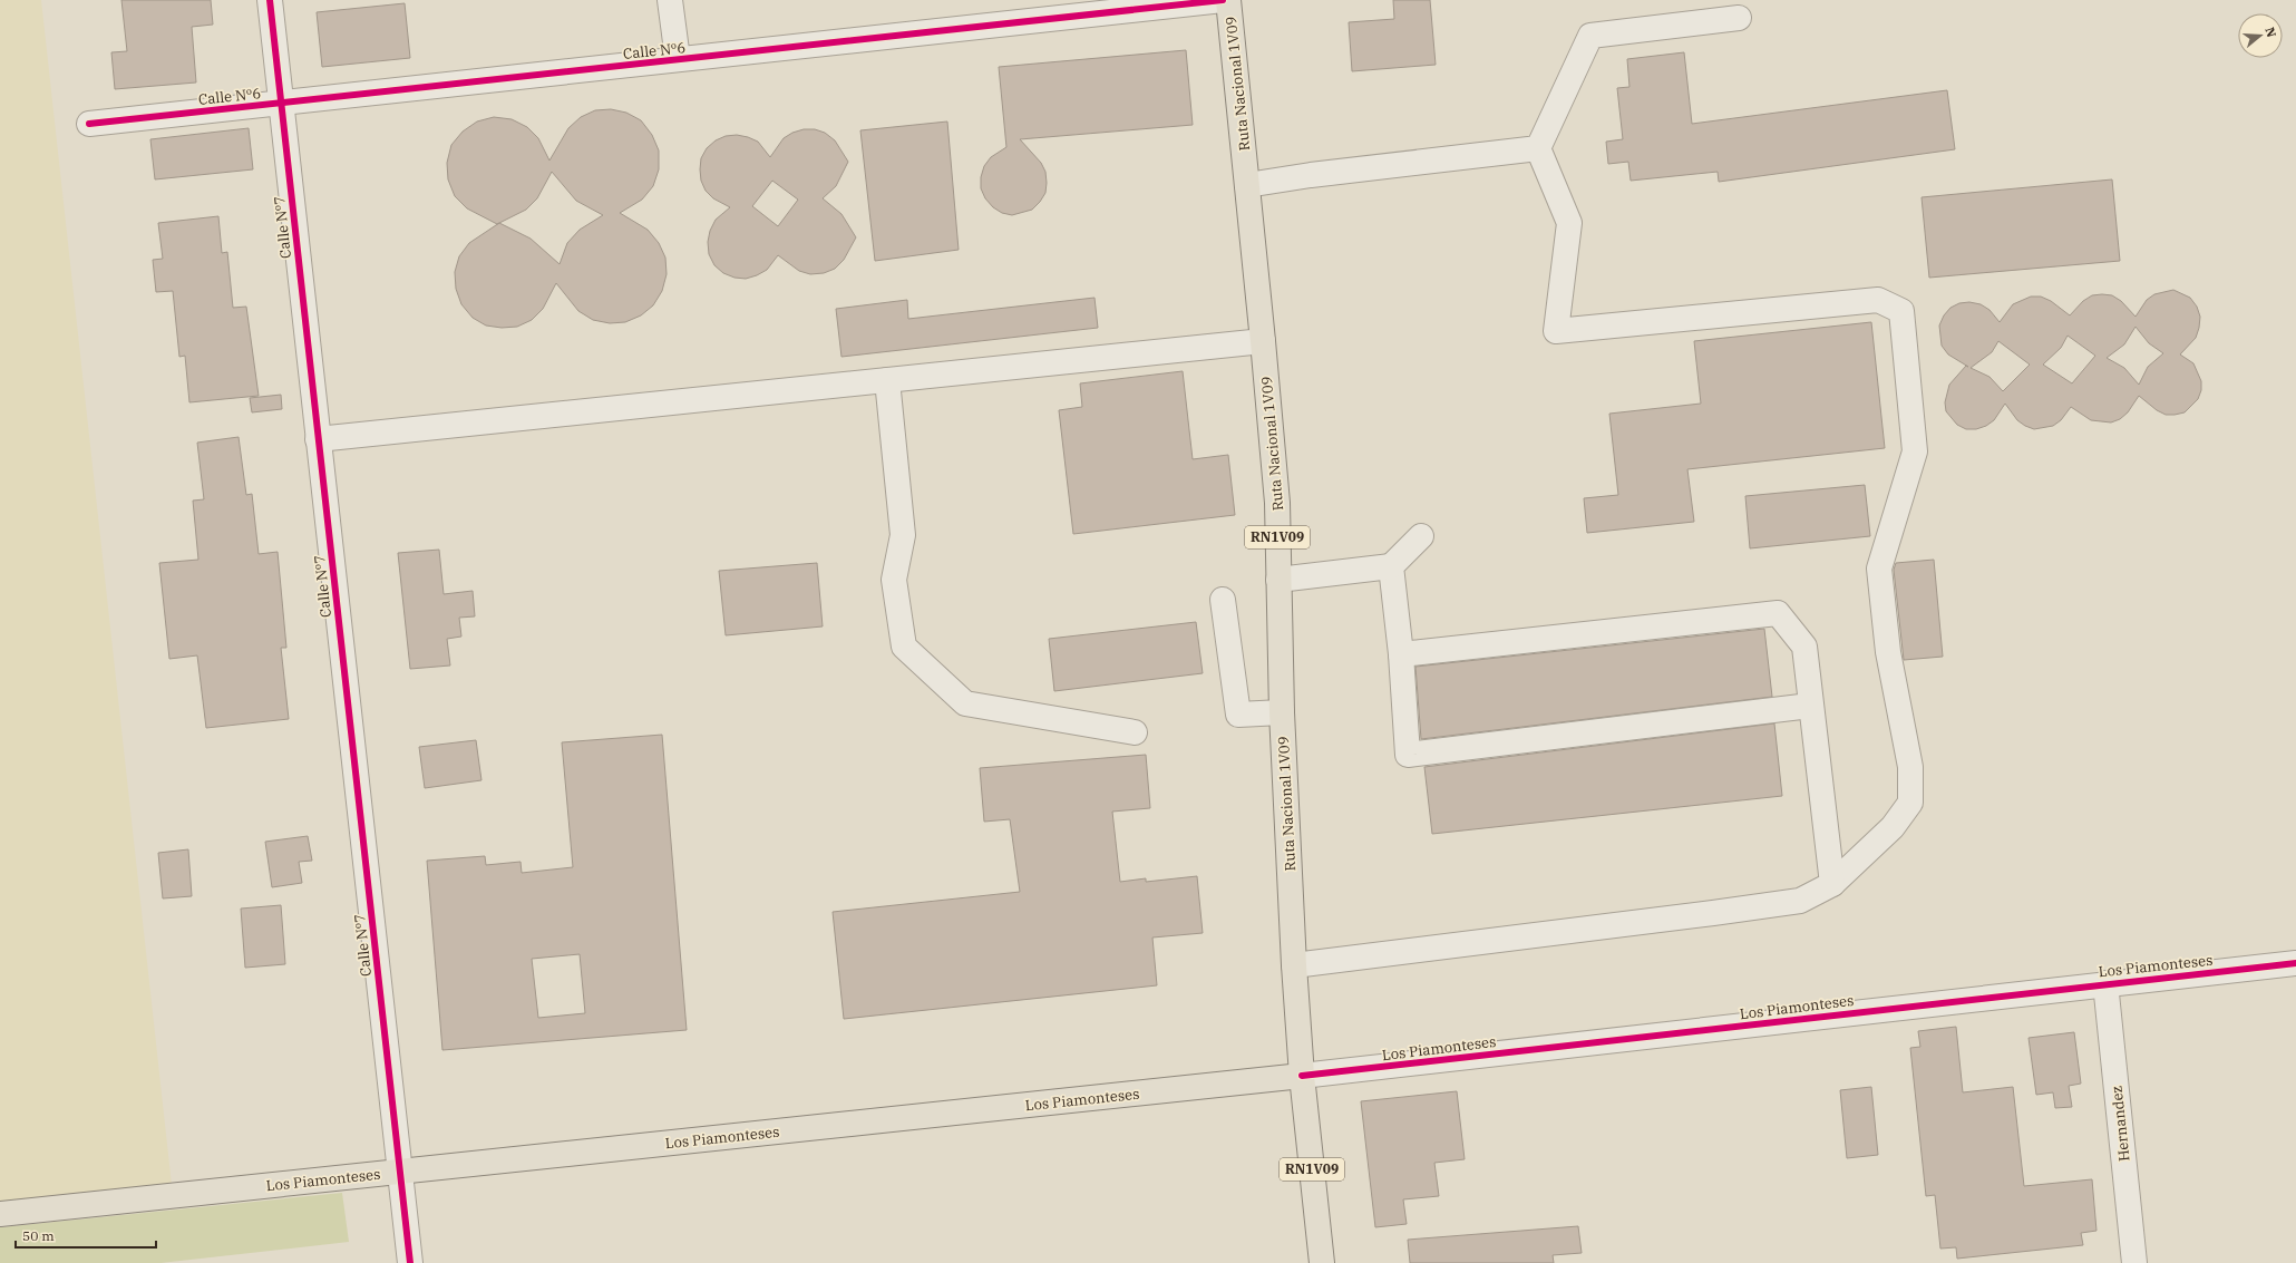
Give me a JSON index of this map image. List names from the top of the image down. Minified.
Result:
{"streets":{"main road":["Ruta Nacional 1V09","RN1V09","Los Piamonteses"],"street":["Calle Nº6","Calle Nº7","Hernandez"]},"crossings":[["Calle Nº6","Calle Nº7"],["Ruta Nacional 1V09","RN1V09"],["Ruta Nacional 1V09","Los Piamonteses"],["Calle Nº7","Los Piamonteses"],["RN1V09","Los Piamonteses"],["Los Piamonteses","Hernandez"]],"scale_bar":"50 m","north":"right"}
